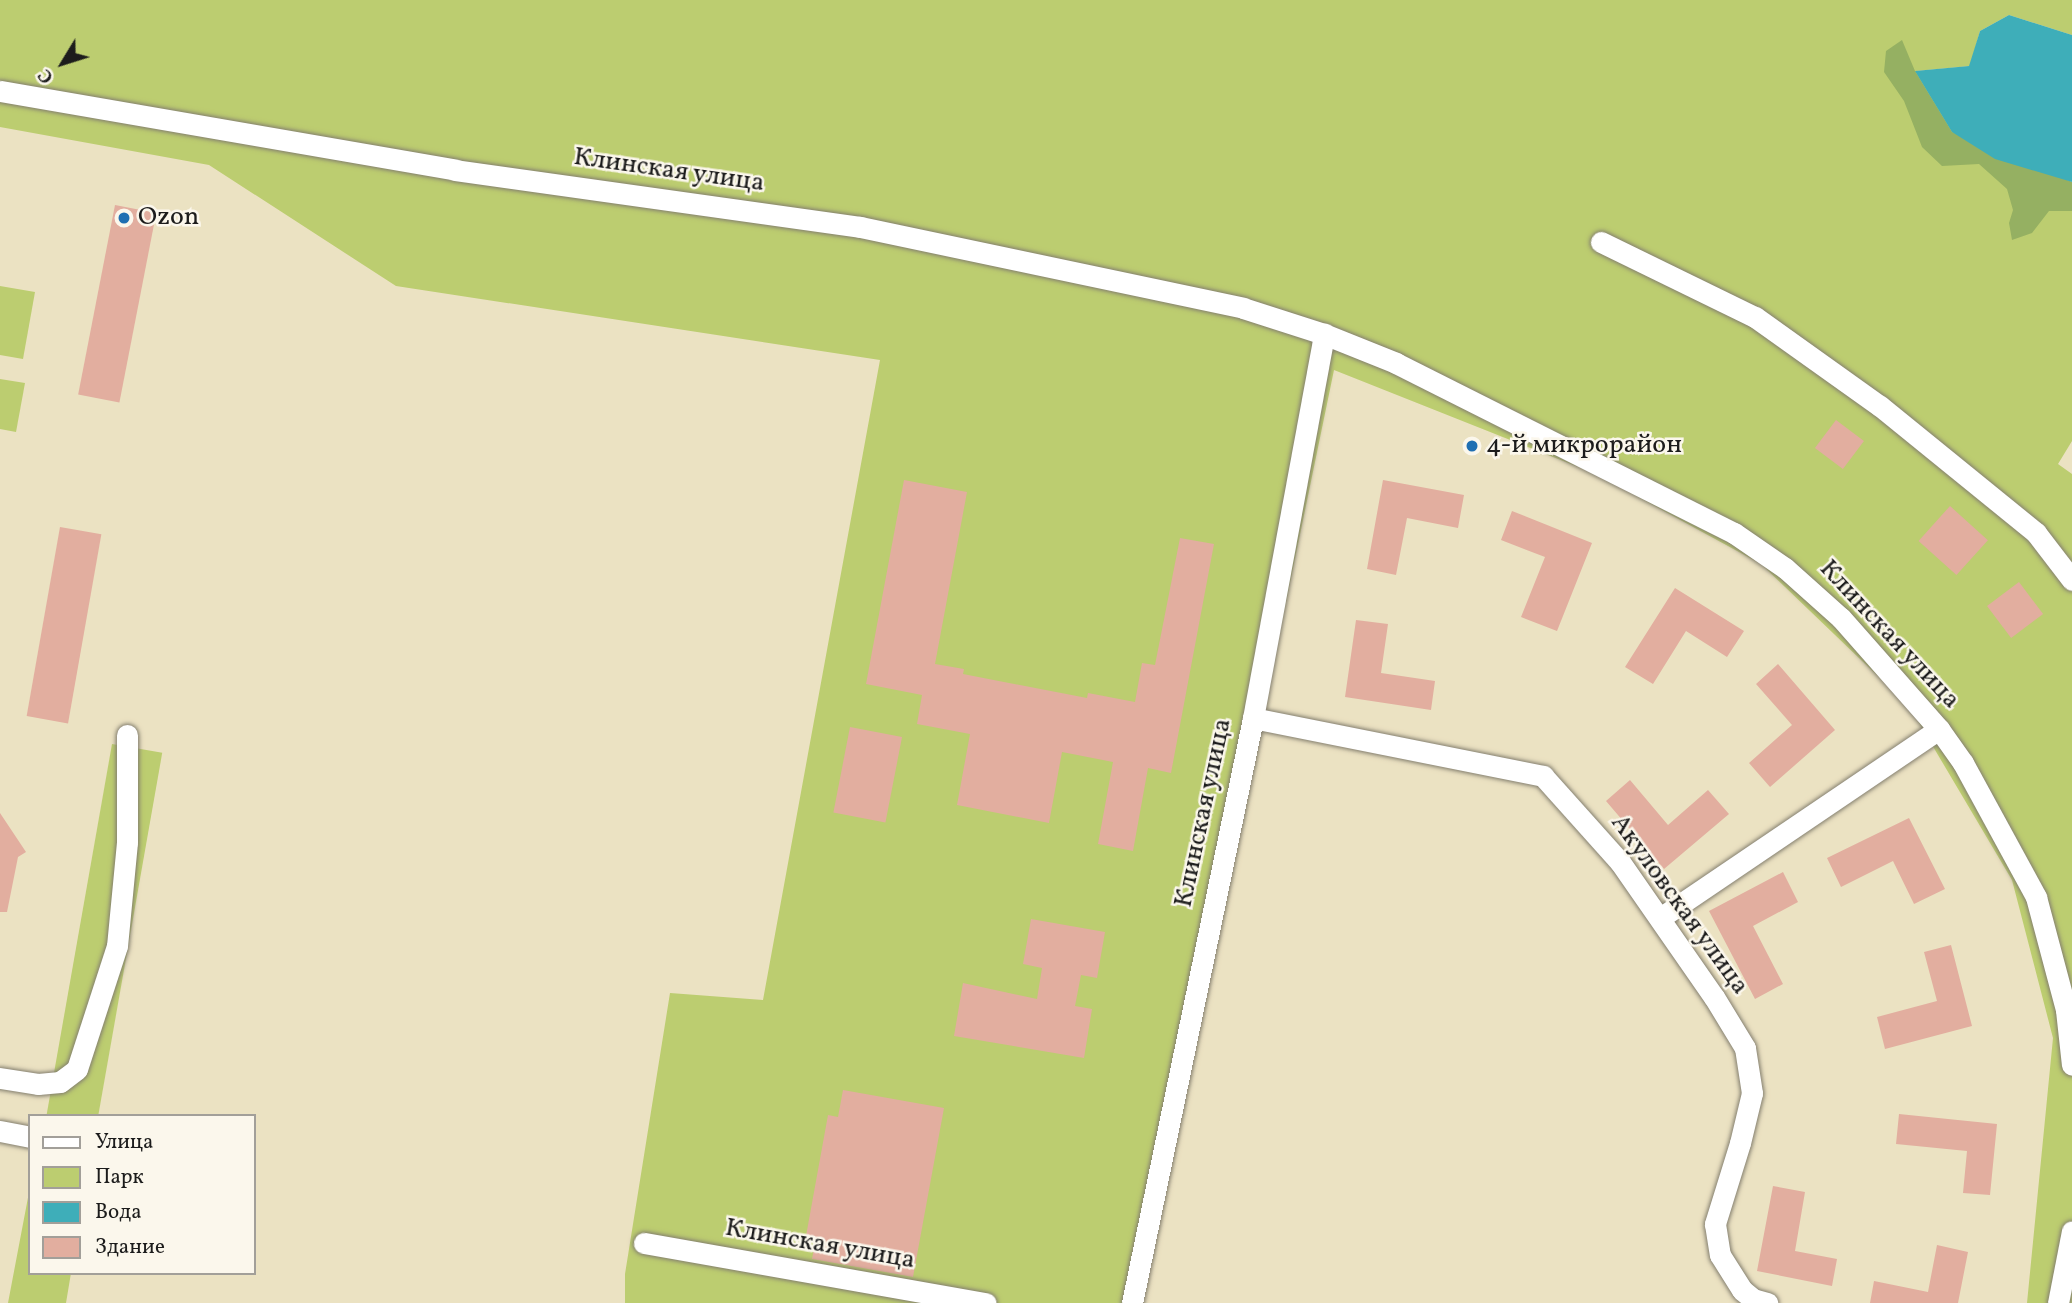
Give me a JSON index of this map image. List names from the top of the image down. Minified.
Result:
{"streets":{"street":["Клинская улица","Акуловская улица"]},"crossings":[["Клинская улица","Акуловская улица"]],"places":["Ozon","4-й микрорайон"],"legend":["Улица","Парк","Вода","Здание"],"north":"bottom left"}
